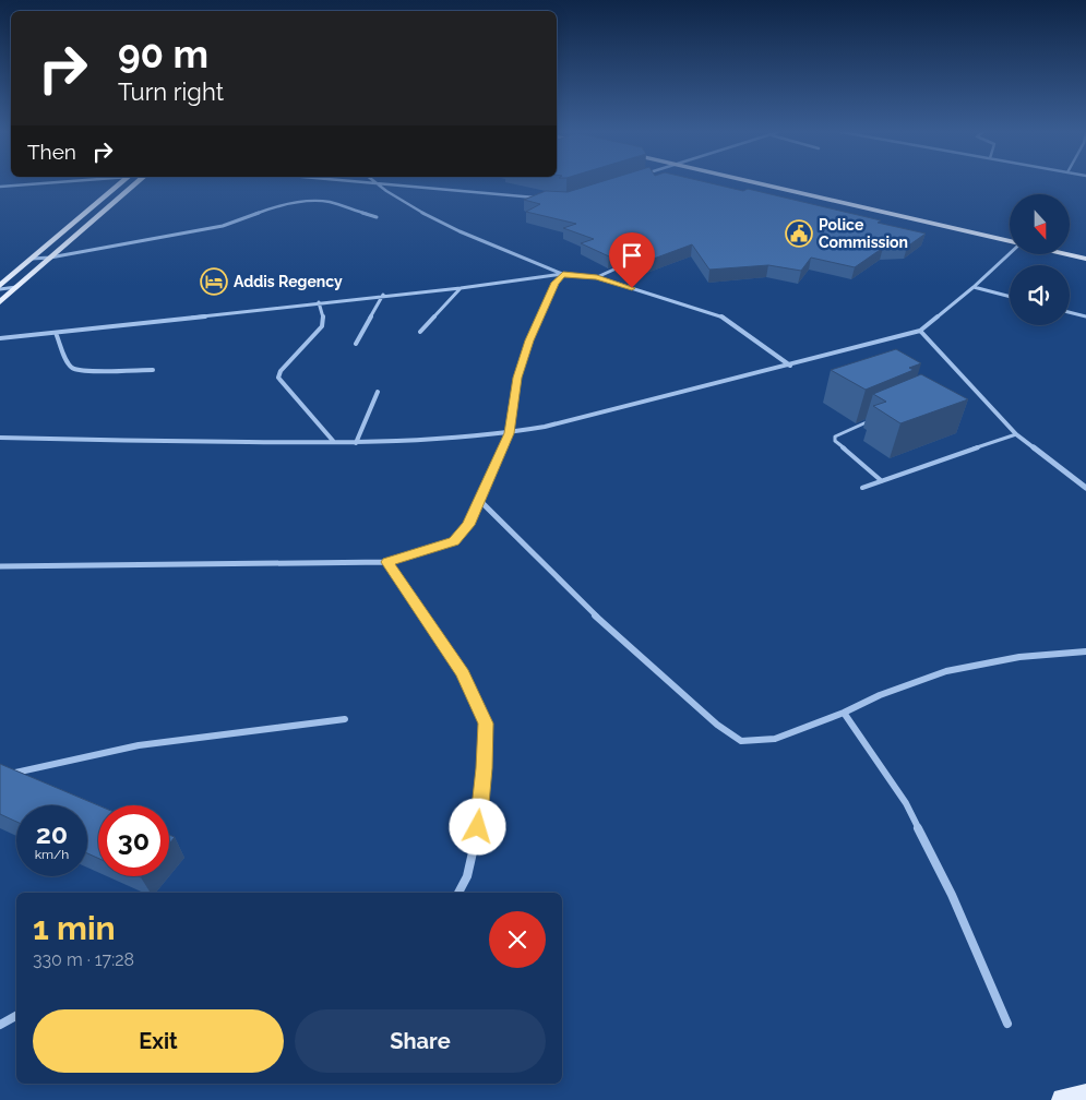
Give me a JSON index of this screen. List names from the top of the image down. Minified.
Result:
{"places":{"public building":["Police Commission"],"hotel":["Addis Regency"]},"north":"bottom","page":{"turn":["90 m","Turn right"],"then":"Then","speed":"20 km/h","limit":"30","heading":["1 min","330 m · 17:28"],"buttons":["Exit","Share"]}}
